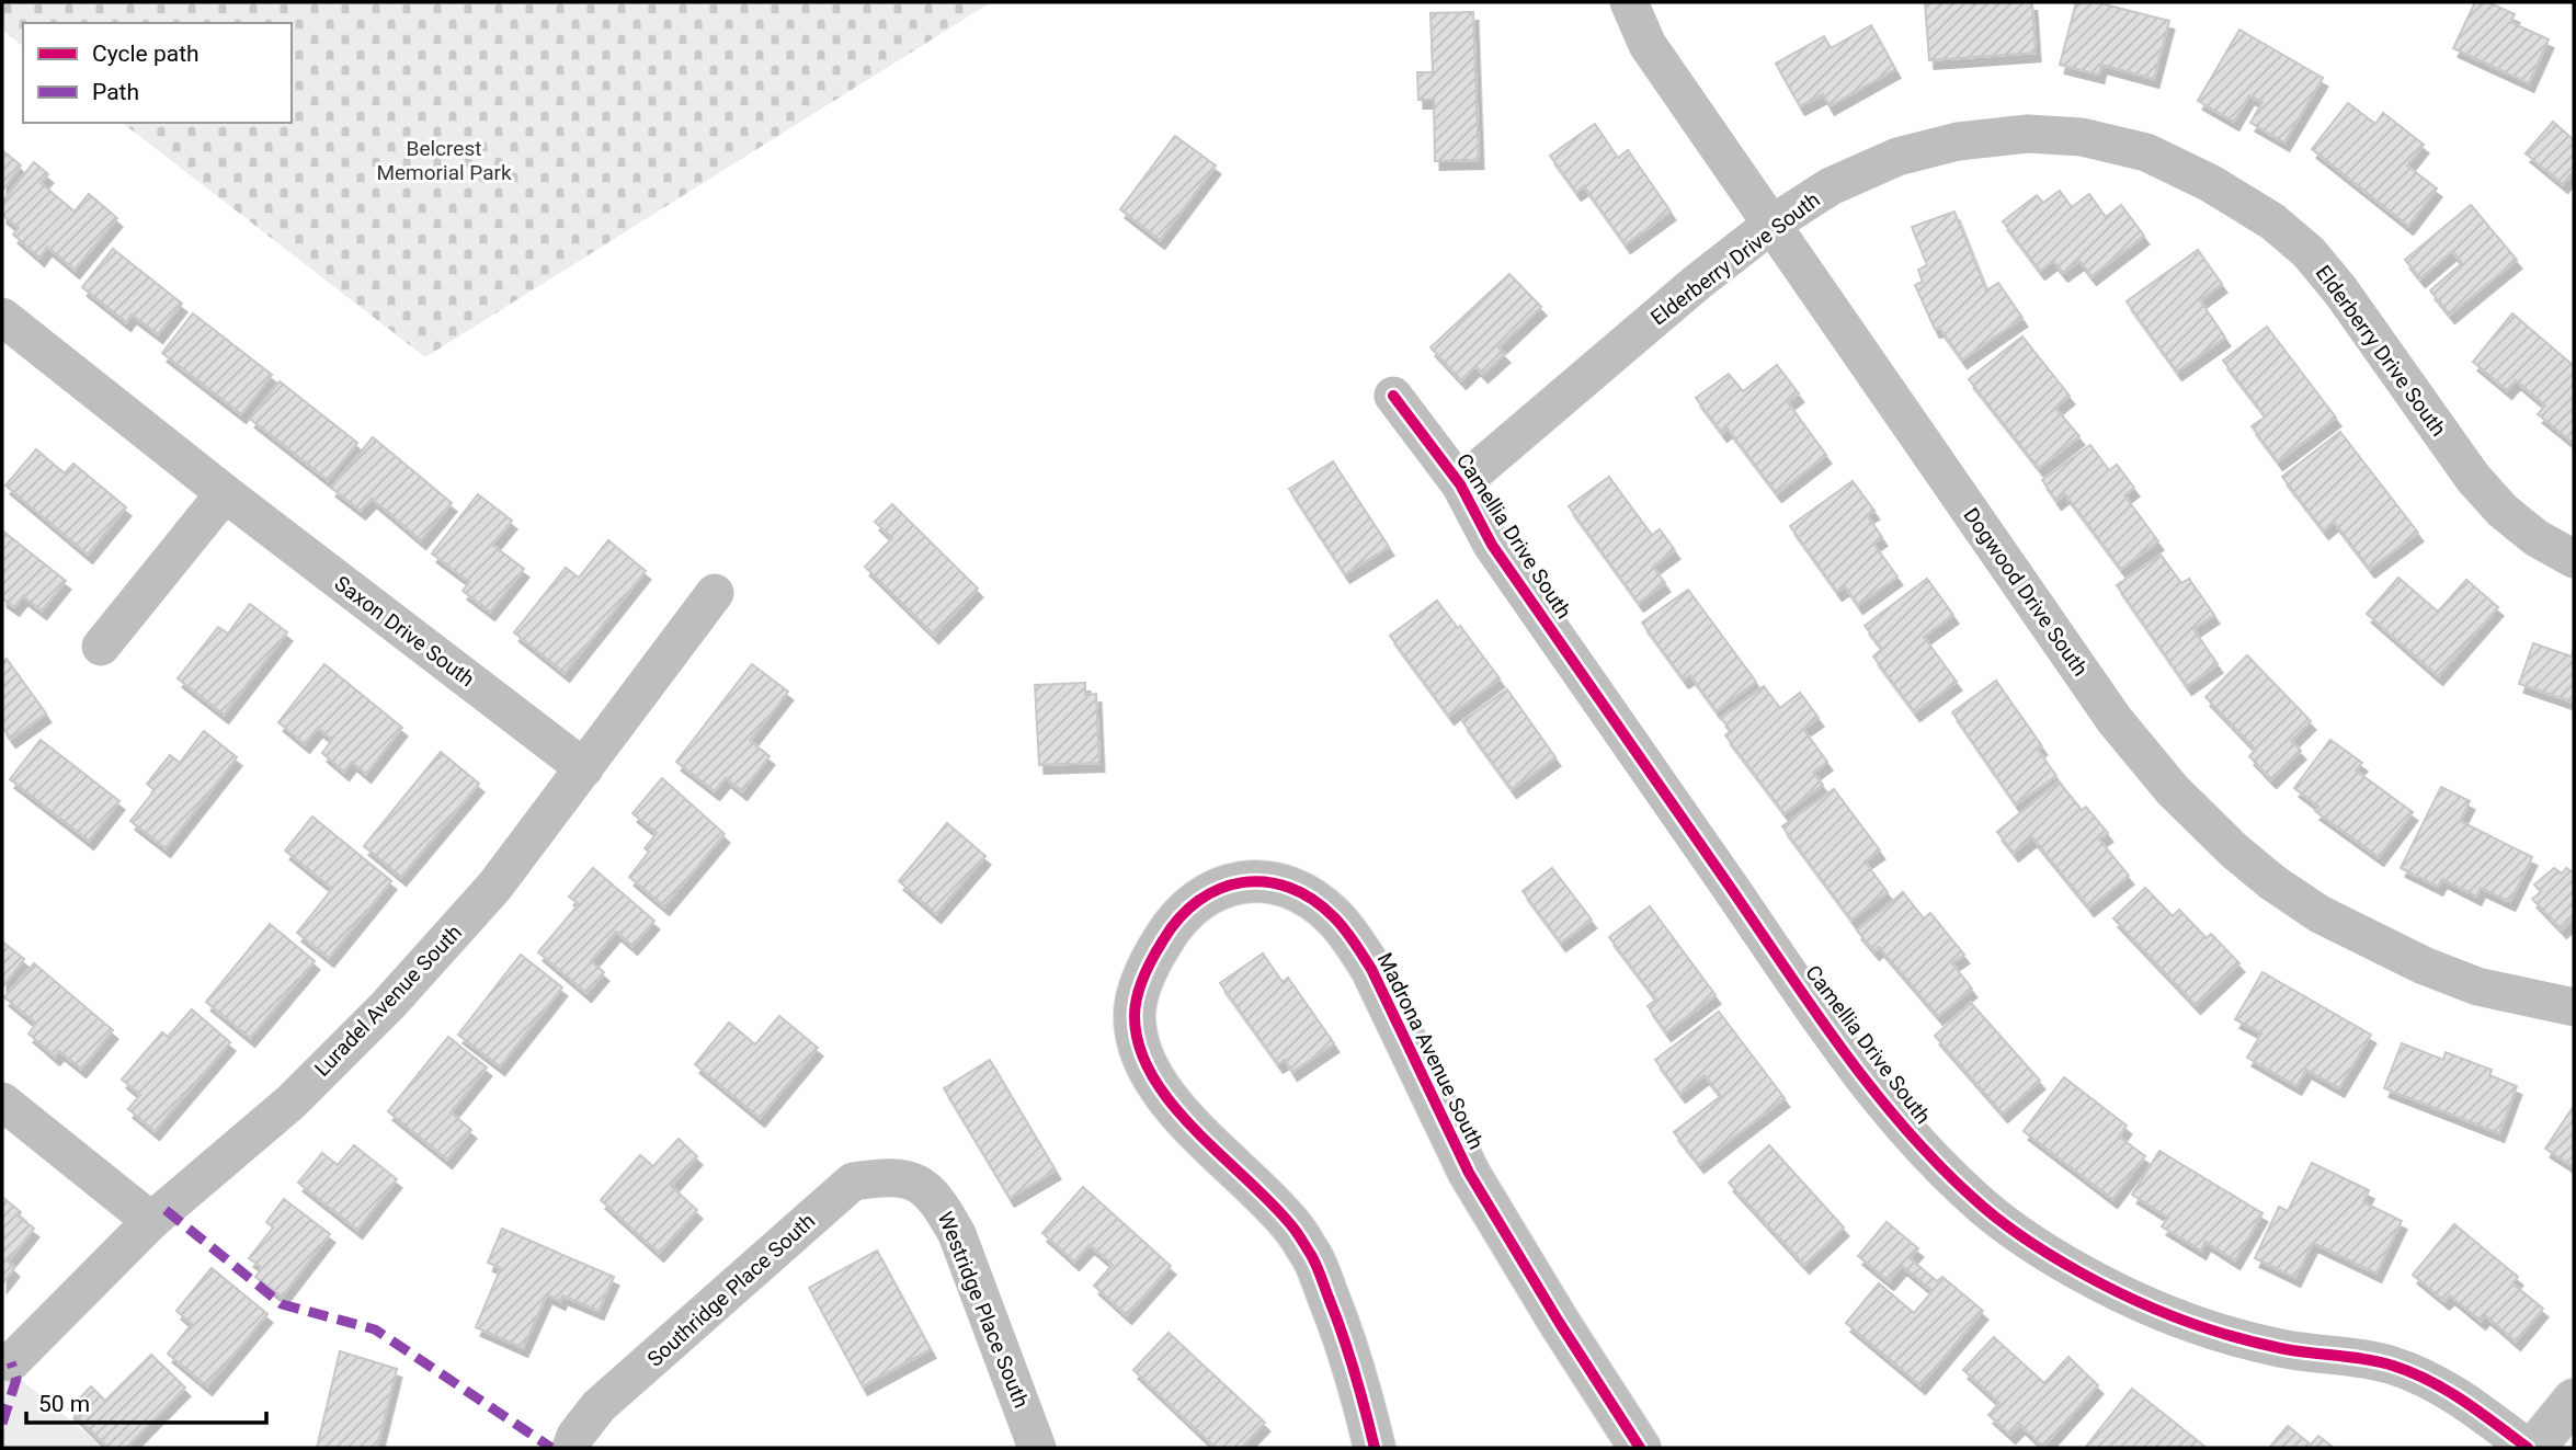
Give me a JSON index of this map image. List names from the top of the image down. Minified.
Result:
{"streets":{"main road":["Madrona Avenue South"],"street":["Elderberry Drive South","Camellia Drive South","Dogwood Drive South","Saxon Drive South","Luradel Avenue South","Southridge Place South","Westridge Place South"]},"crossings":[["Elderberry Drive South","Camellia Drive South"],["Elderberry Drive South","Dogwood Drive South"],["Saxon Drive South","Luradel Avenue South"],["Southridge Place South","Westridge Place South"]],"parks":["Belcrest Memorial Park"],"legend":["Cycle path","Path"],"scale_bar":"50 m"}
